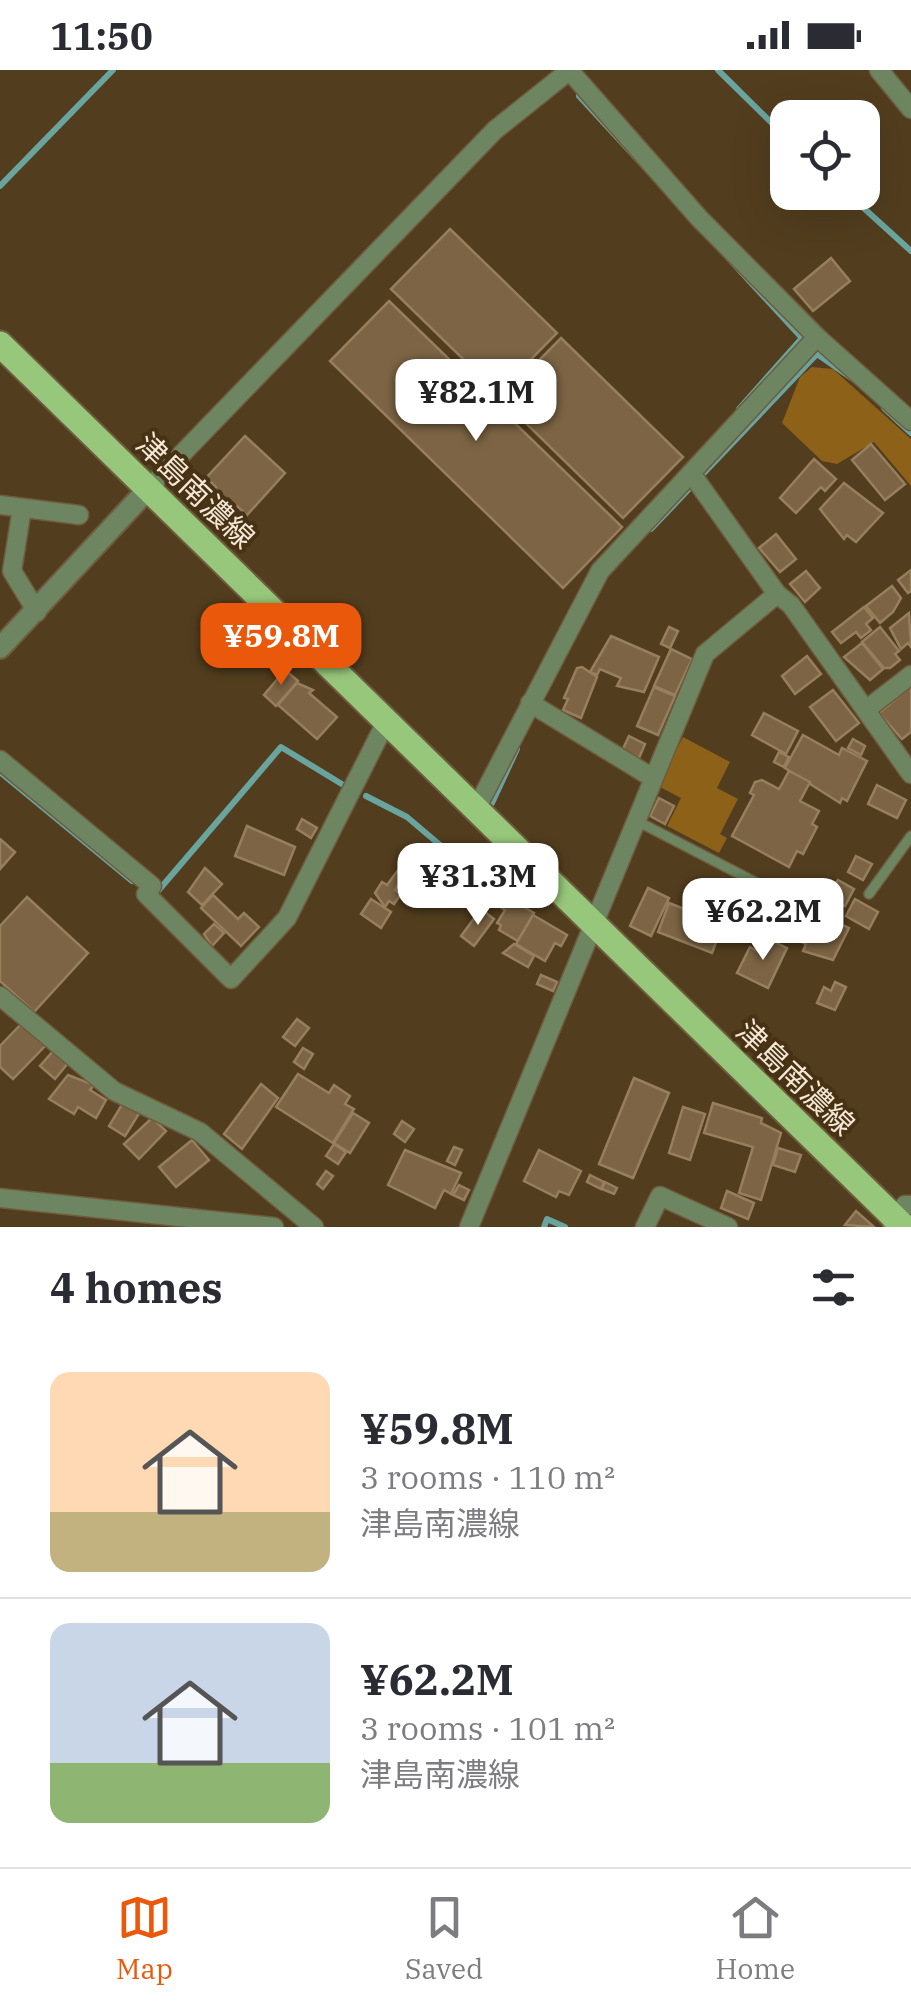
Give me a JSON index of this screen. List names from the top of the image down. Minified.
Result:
{"streets":{"main road":["津島南濃線"]},"page":{"status":"11:50","price":["¥82.1M","¥59.8M","¥31.3M","¥62.2M"],"heading":"4 homes","list":[{"name":"¥59.8M","note":"3 rooms · 110 m² · 津島南濃線"},{"name":"¥62.2M","note":"3 rooms · 101 m² · 津島南濃線"}],"tabs":["Map","Saved","Home"]}}
